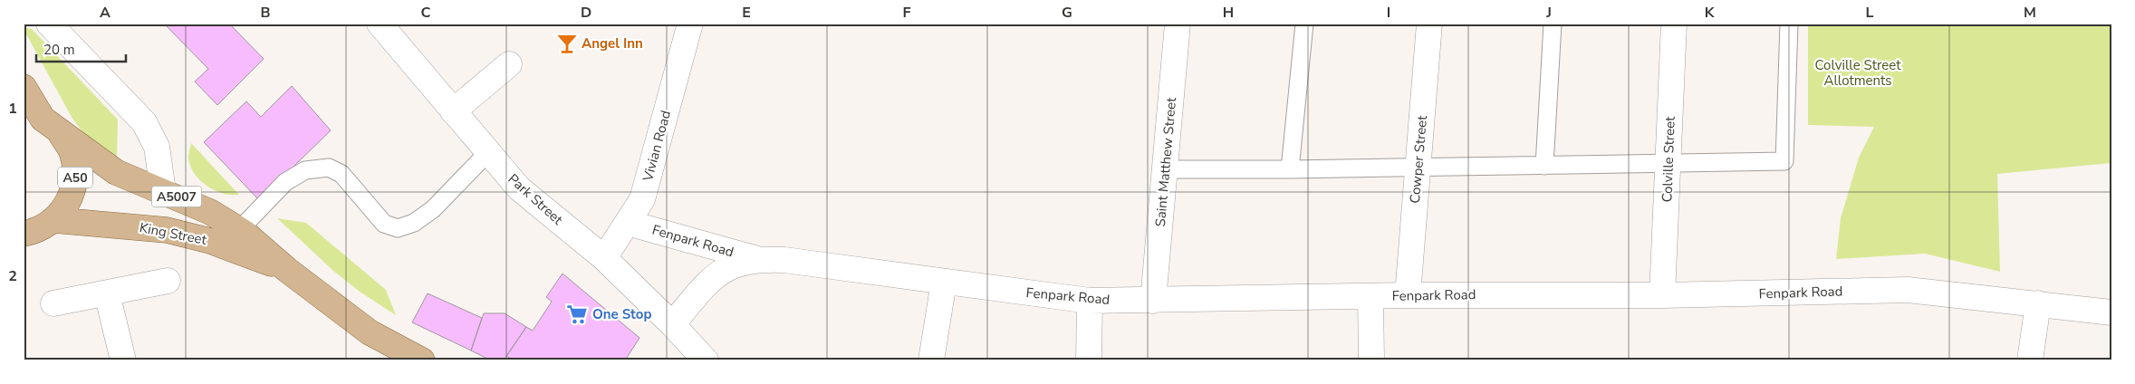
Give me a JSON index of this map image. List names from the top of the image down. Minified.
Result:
{"streets":{"main road":["A50","A5007","King Street"],"street":["Vivian Road","Cowper Street","Colville Street","Saint Matthew Street","Park Street","Fenpark Road"]},"crossings":[["Vivian Road","Park Street"],["Vivian Road","Fenpark Road"],["Cowper Street","Fenpark Road"],["Colville Street","Fenpark Road"],["Saint Matthew Street","Fenpark Road"],["Park Street","Fenpark Road"]],"parks":["Colville Street Allotments"],"places":{"bar":["Angel Inn"],"supermarket":["One Stop"]},"scale_bar":"20 m","grid":{"columns":["A","B","C","D","E","F","G","H","I","J","K","L","M"],"rows":["1","2"]}}
